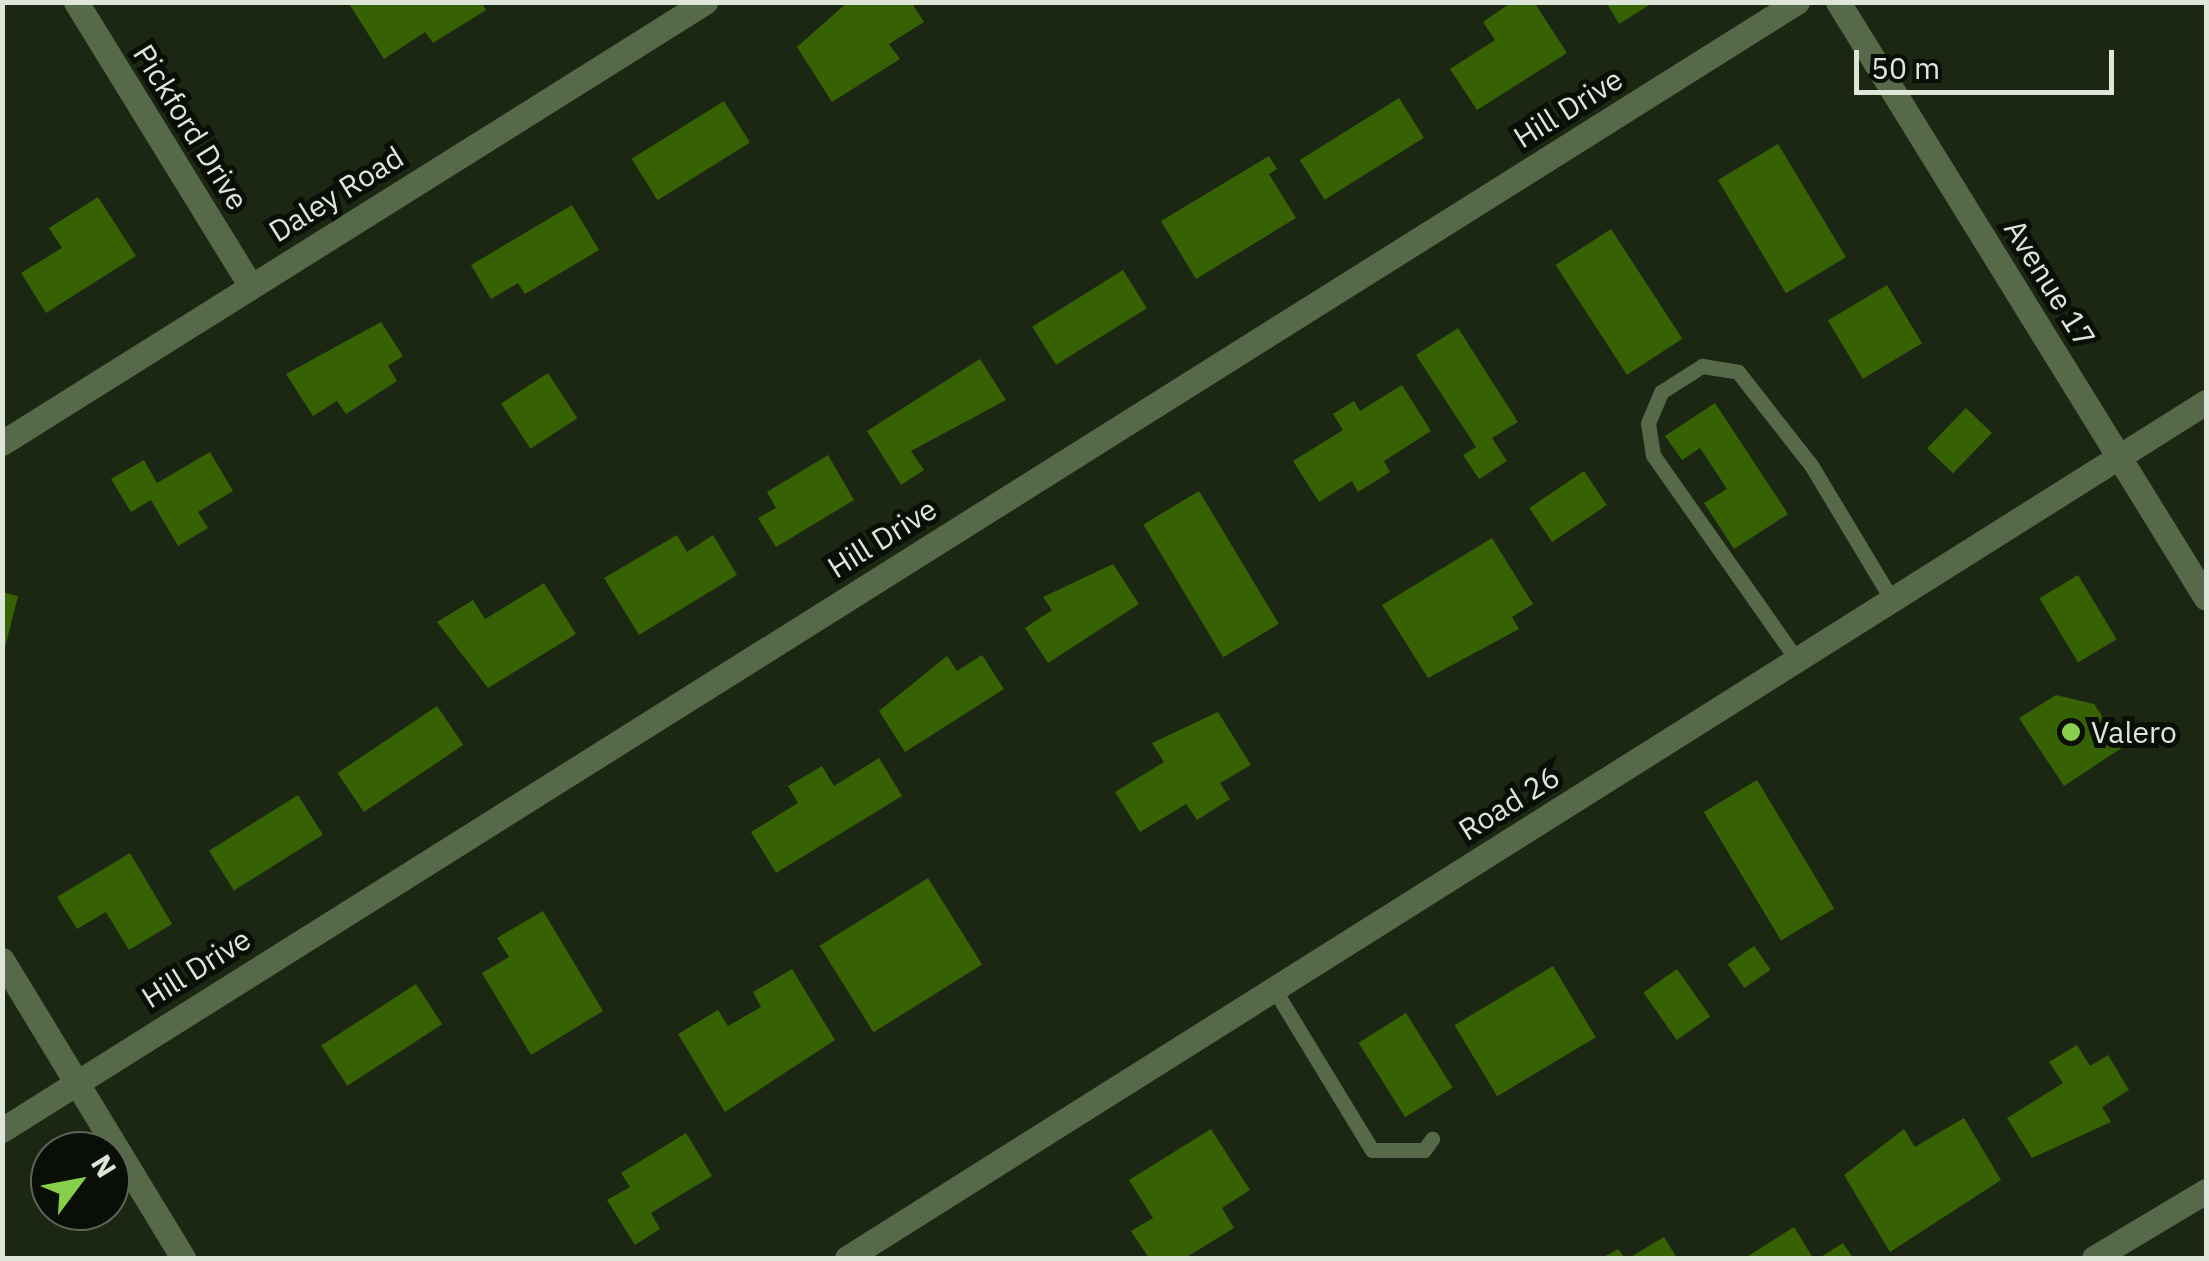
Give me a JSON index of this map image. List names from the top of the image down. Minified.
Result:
{"streets":{"street":["Hill Drive","Pickford Drive","Daley Road","Avenue 17","Road 26"]},"crossings":[["Pickford Drive","Daley Road"],["Avenue 17","Road 26"]],"places":["Valero"],"scale_bar":"50 m","north":"top right"}
